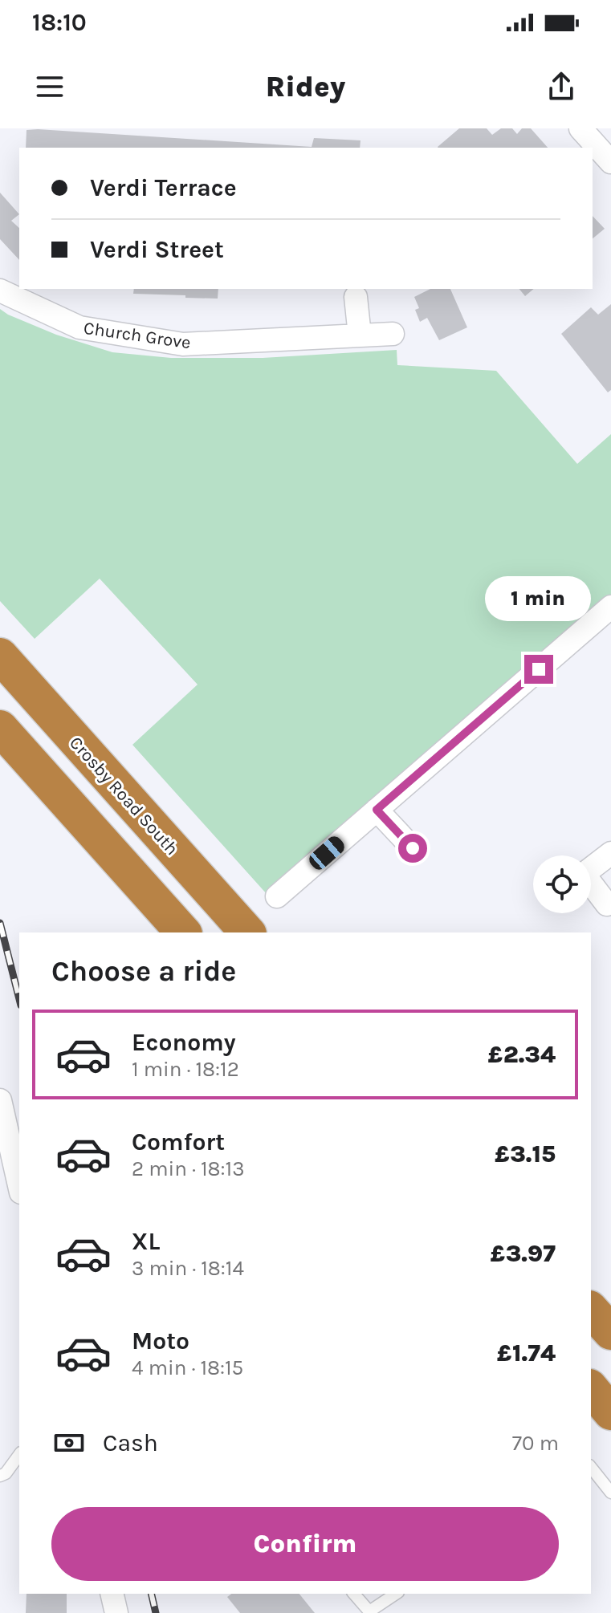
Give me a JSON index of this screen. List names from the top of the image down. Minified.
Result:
{"streets":{"highway":["Crosby Road South"],"street":["Church Grove"]},"page":{"status":"18:10","header":"Ridey","banner":["Verdi Terrace","Verdi Street"],"bubble":"1 min","heading":"Choose a ride","list":[{"name":"Economy","note":"1 min · 18:12","value":"£2.34"},{"name":"Comfort","note":"2 min · 18:13","value":"£3.15"},{"name":"XL","note":"3 min · 18:14","value":"£3.97"},{"name":"Moto","note":"4 min · 18:15","value":"£1.74"}],"pay":["Cash","70 m"],"buttons":"Confirm"}}
